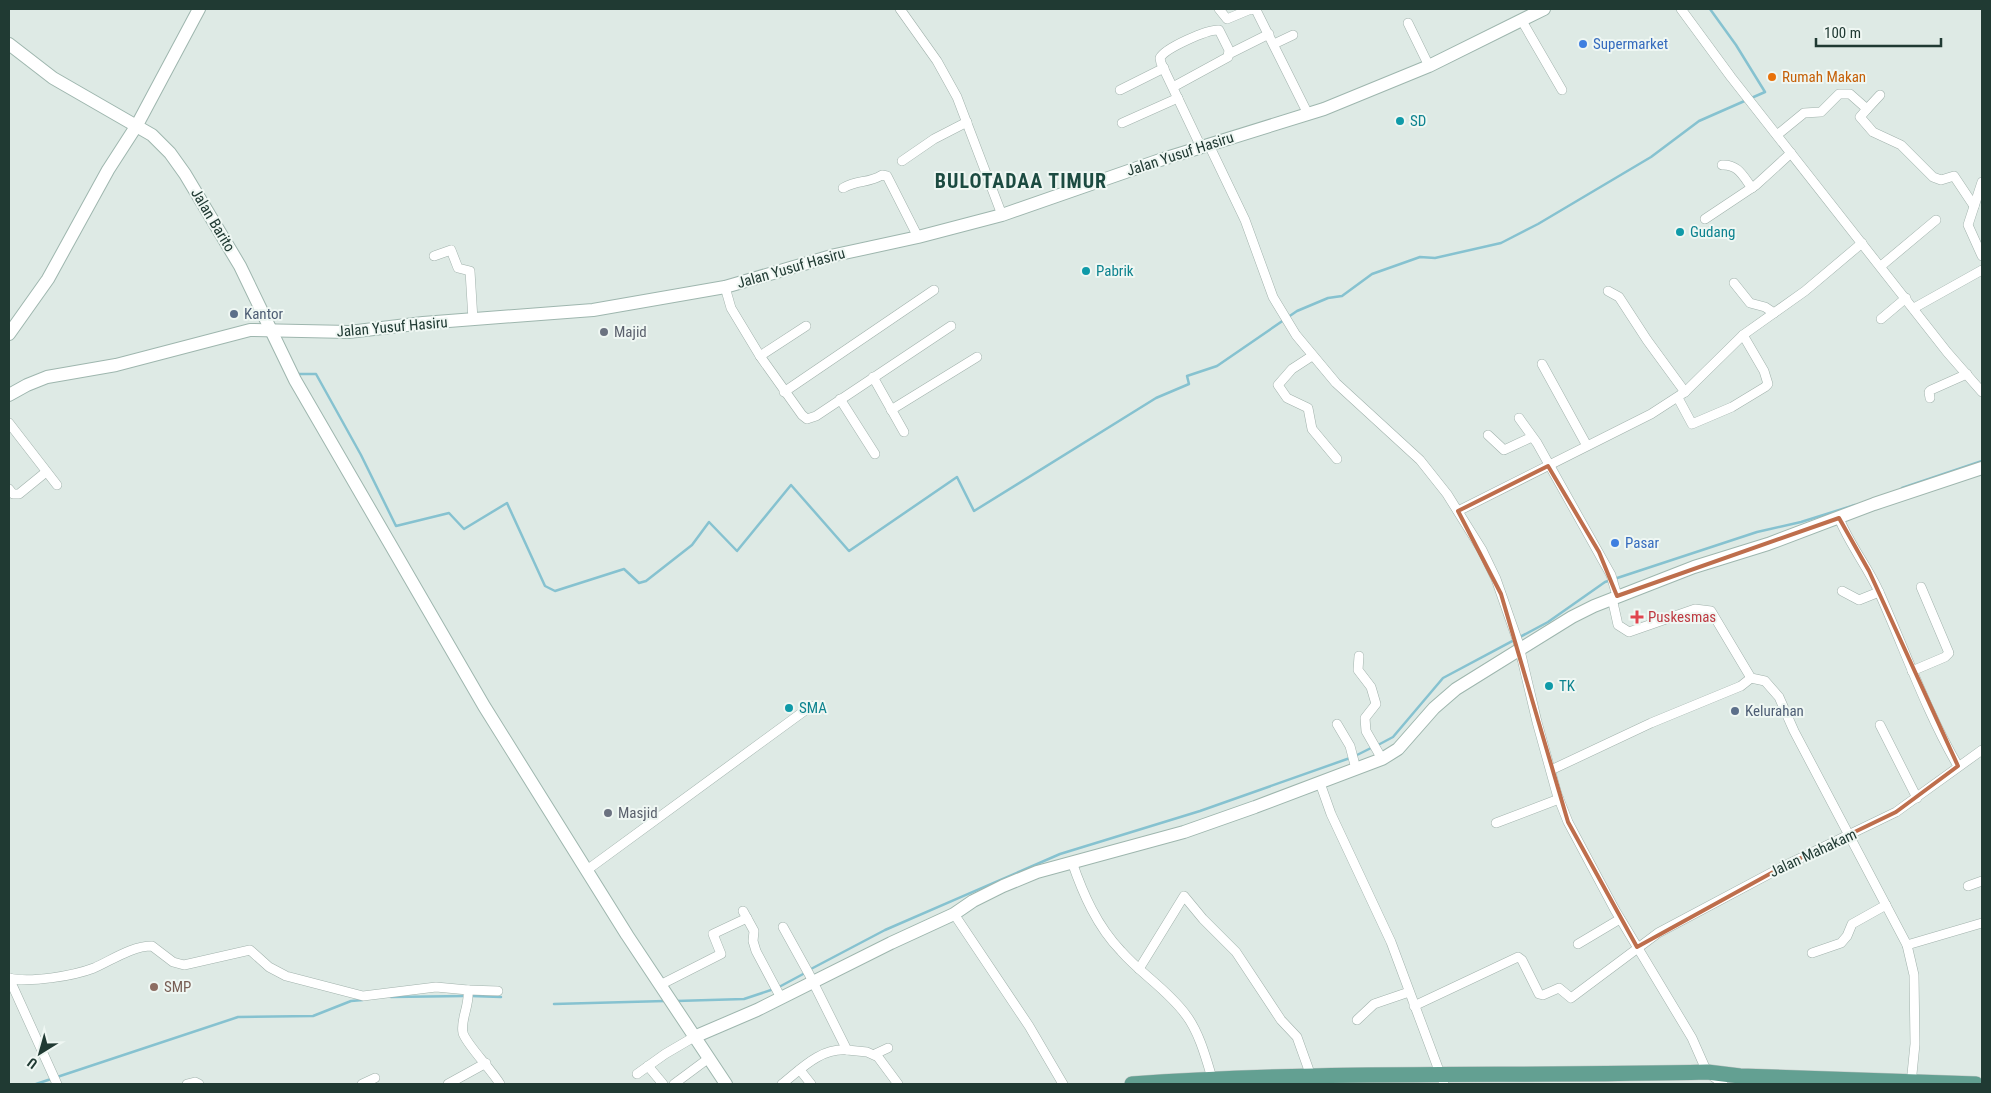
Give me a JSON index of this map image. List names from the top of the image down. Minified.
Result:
{"streets":{"street":["Jalan Yusuf Hasiru","Jalan Barito","Jalan Mahakam"]},"crossings":[["Jalan Yusuf Hasiru","Jalan Barito"]],"districts":["BULOTADAA TIMUR"],"places":{"other":["Supermarket","Rumah Makan","SD","Gudang","Pabrik","Kantor","Majid","Pasar","TK","SMA","Kelurahan","Masjid","SMP"],"health":["Puskesmas"]},"scale_bar":"100 m","north":"bottom left"}
